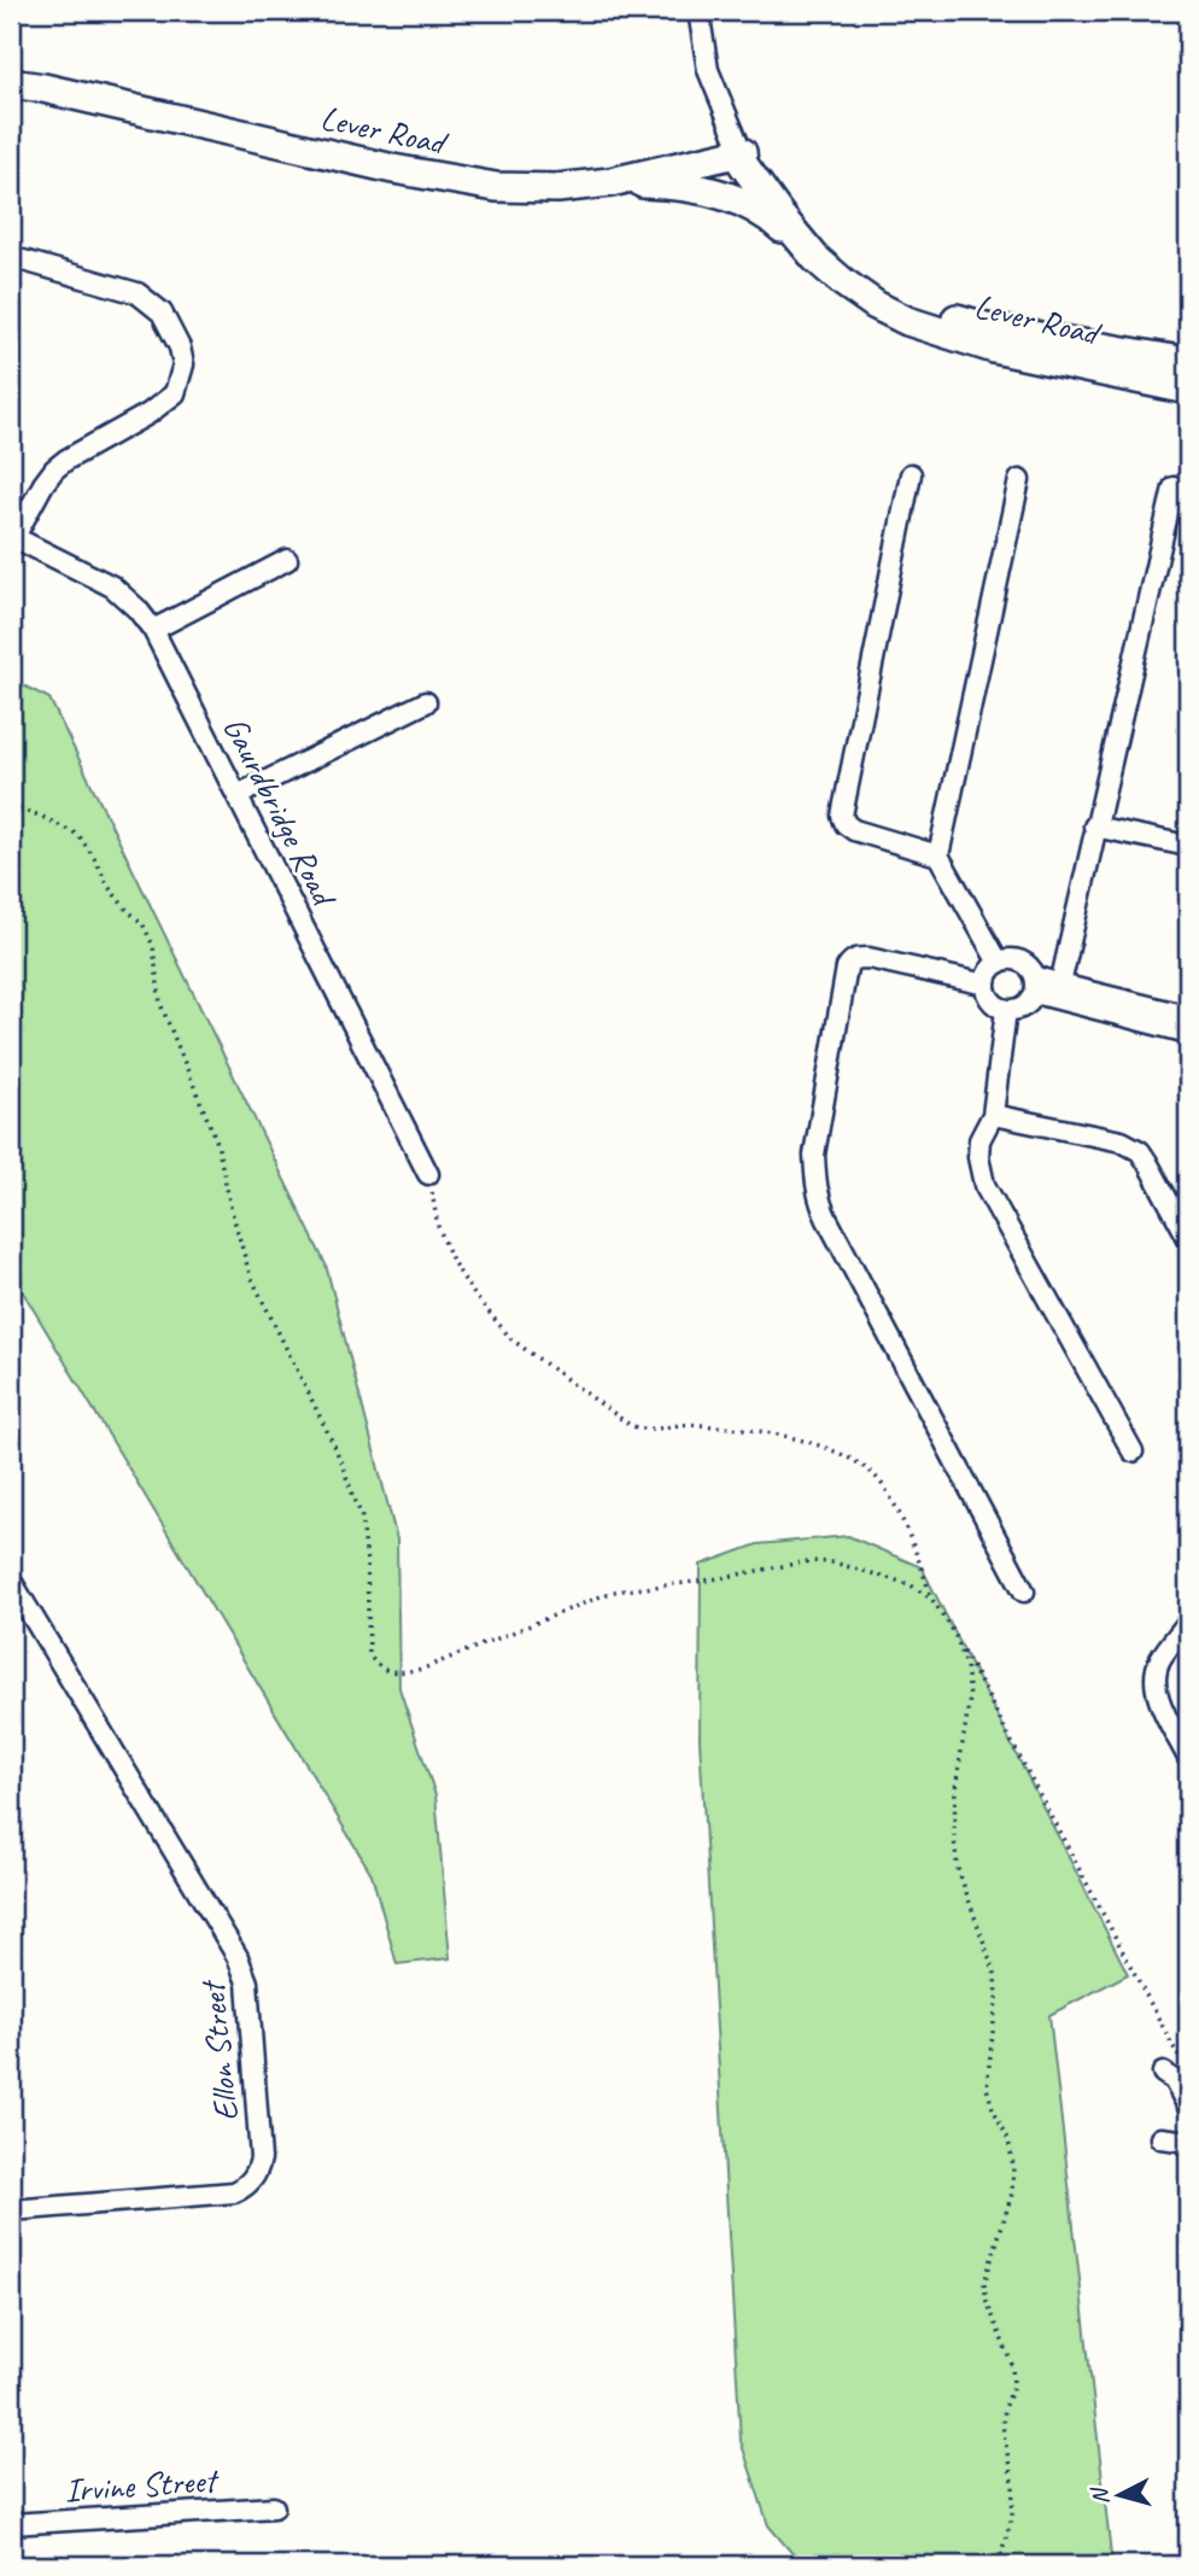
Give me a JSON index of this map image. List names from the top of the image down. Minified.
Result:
{"streets":{"main road":["Lever Road"],"street":["Gaurdbridge Road","Ellon Street","Irvine Street"]},"north":"left"}
